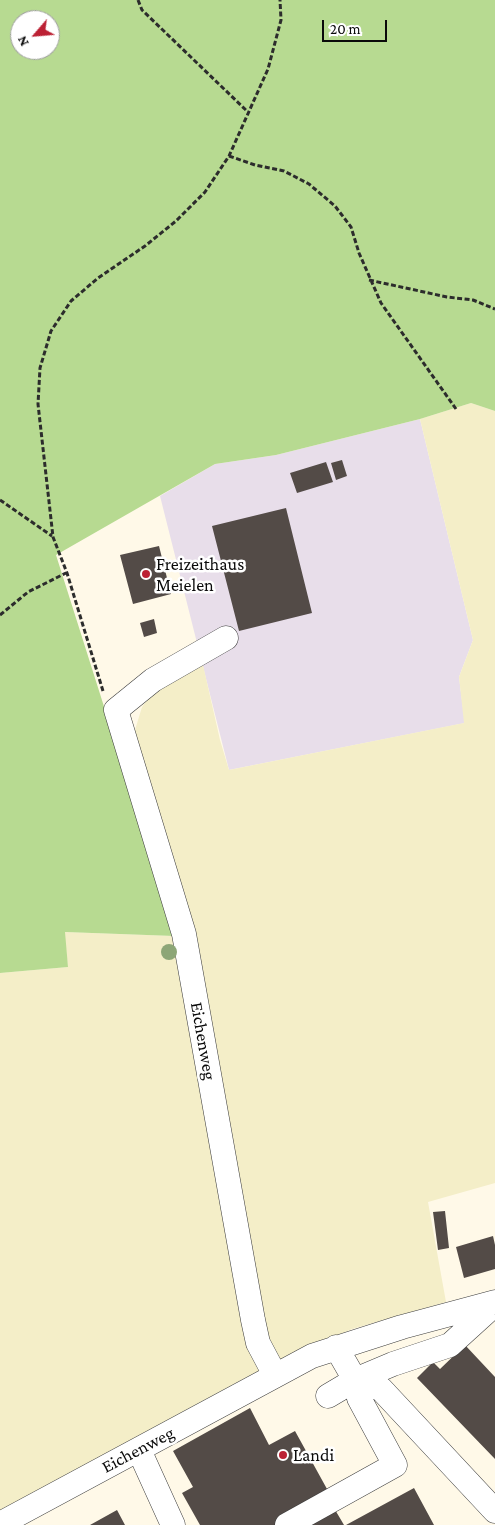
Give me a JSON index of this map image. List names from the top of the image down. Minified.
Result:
{"streets":{"street":["Eichenweg"]},"places":["Freizeithaus Meielen","Landi"],"scale_bar":"20 m","north":"bottom left"}
